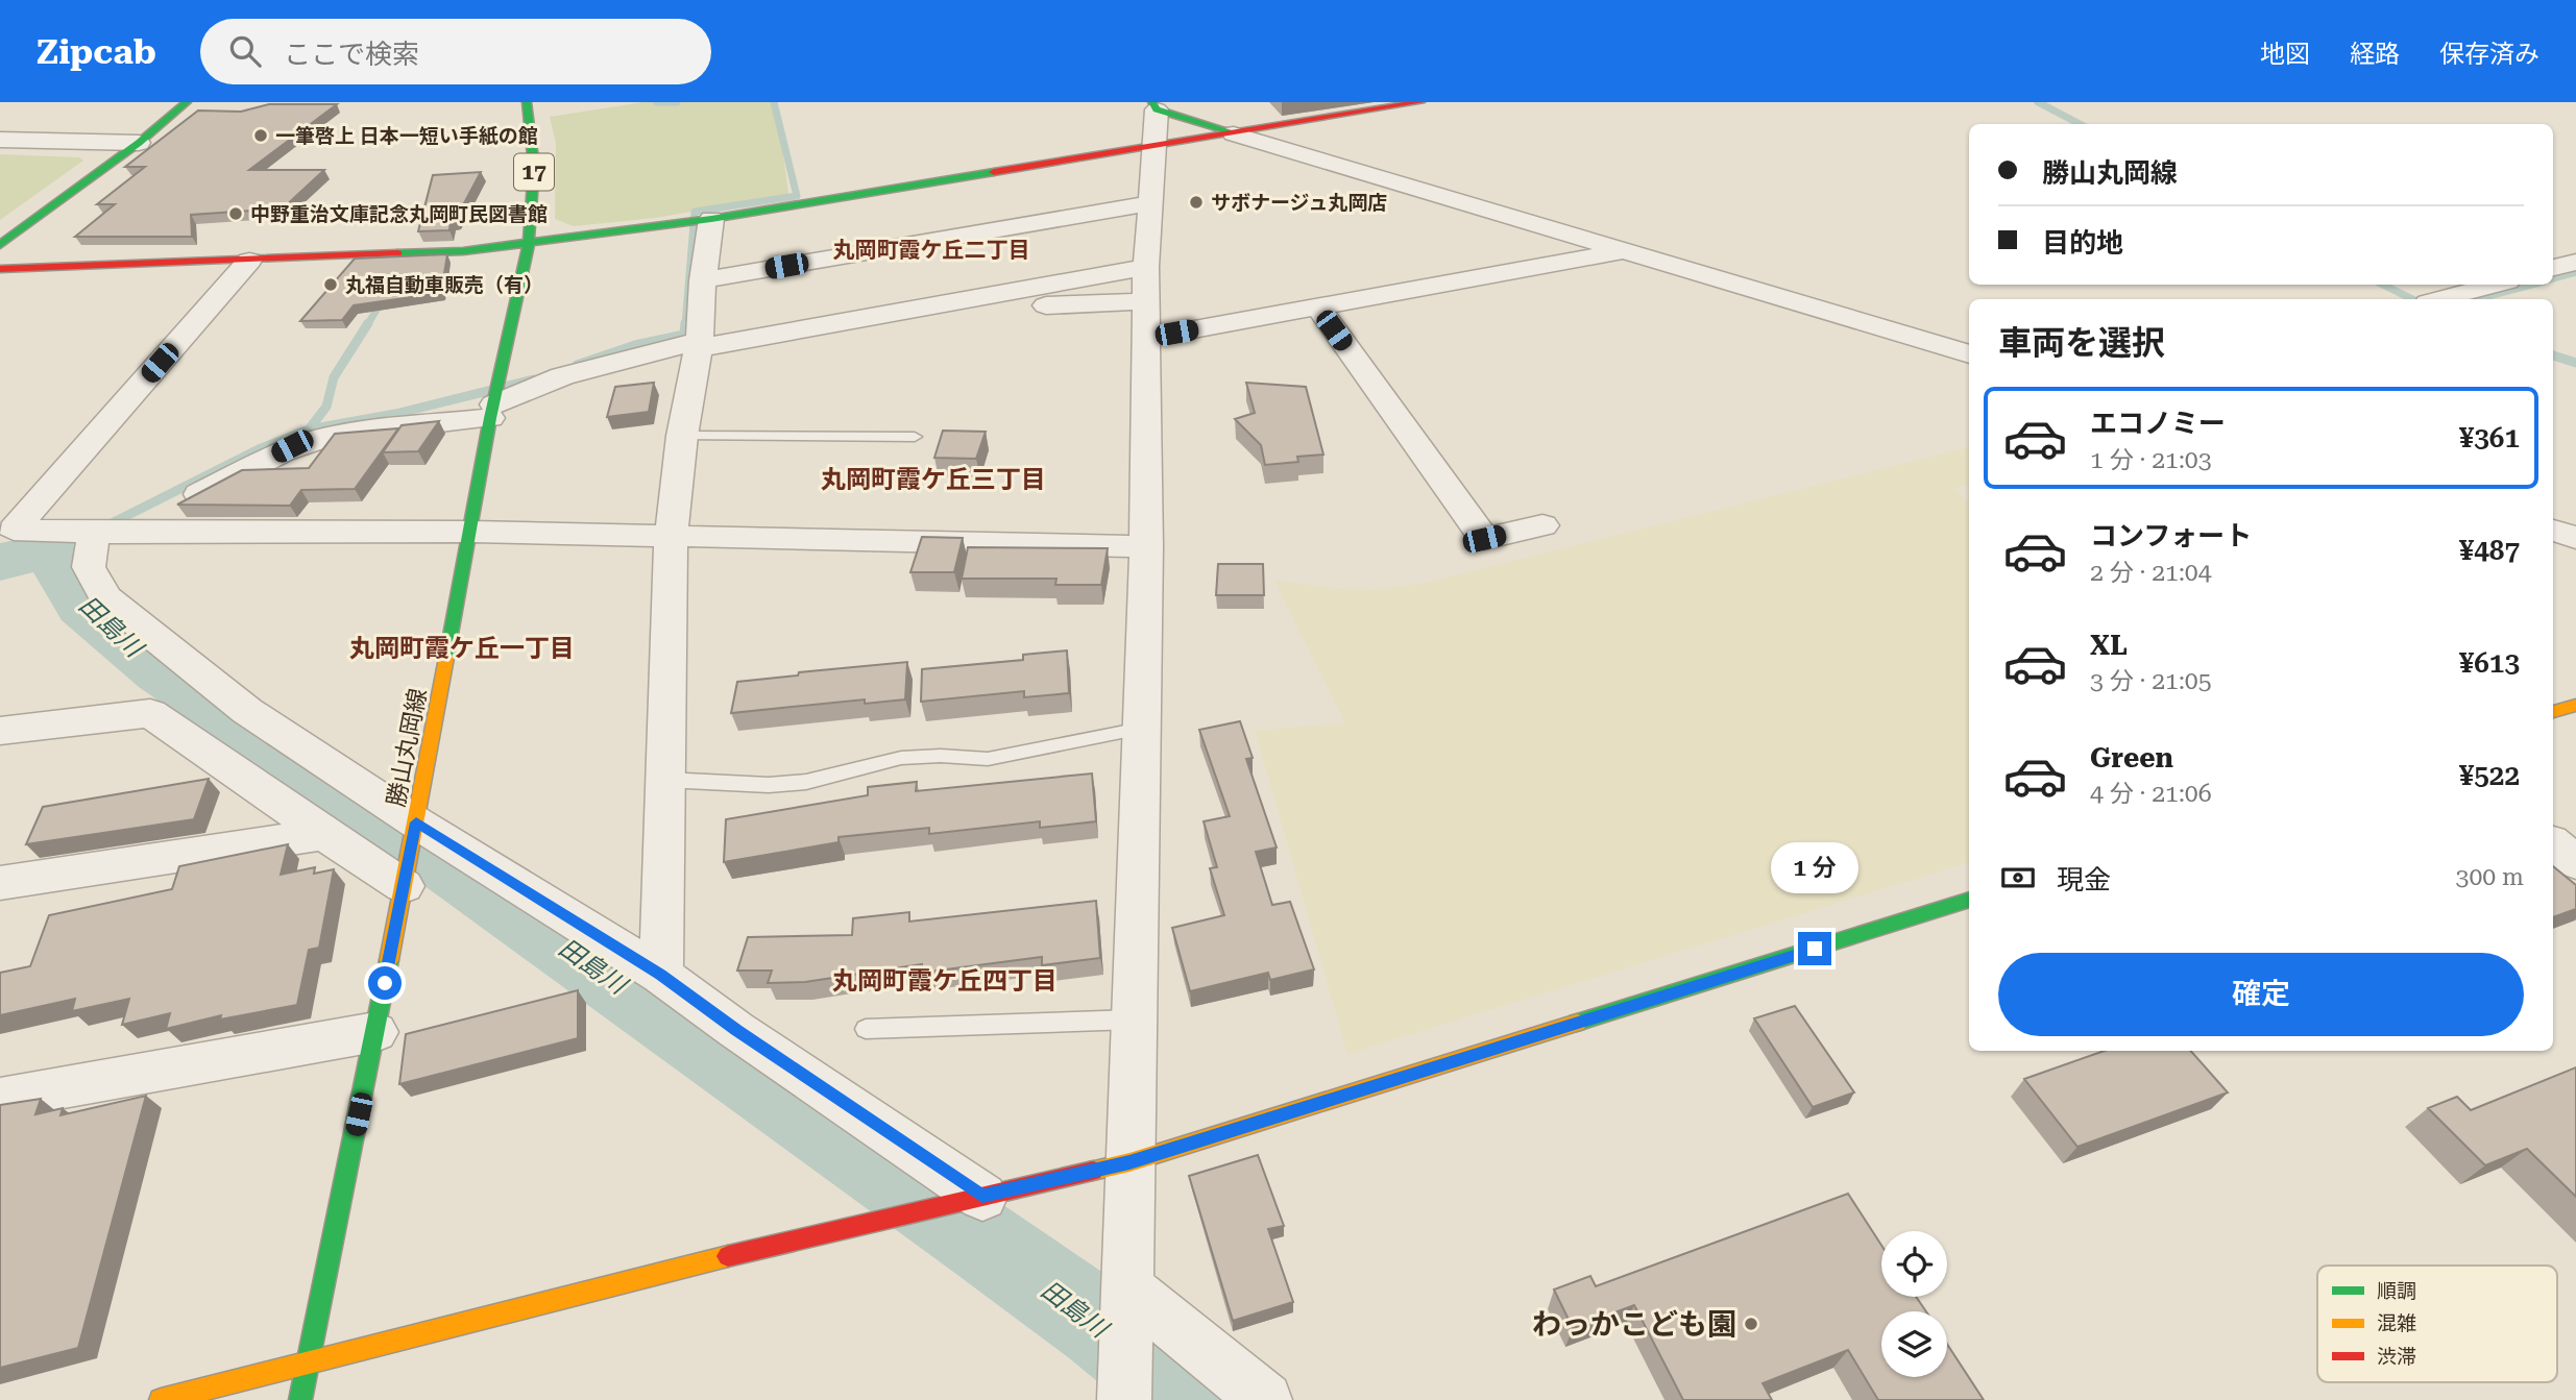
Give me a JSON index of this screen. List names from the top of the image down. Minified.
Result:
{"streets":{"street":["17","勝山丸岡線"]},"districts":["丸岡町霞ケ丘二丁目","丸岡町霞ケ丘三丁目","丸岡町霞ケ丘一丁目","丸岡町霞ケ丘四丁目"],"water":["田島川"],"places":["一筆啓上 日本一短い手紙の館","サボナージュ丸岡店","中野重治文庫記念丸岡町民図書館","丸福自動車販売（有）","わっかこども園"],"legend":["順調","混雑","渋滞"],"page":{"header":"Zipcab","search":"ここで検索","nav":["地図","経路","保存済み"],"banner":["勝山丸岡線","目的地"],"heading":"車両を選択","list":[{"name":"エコノミー","note":"1 分 · 21:03","value":"¥361"},{"name":"コンフォート","note":"2 分 · 21:04","value":"¥487"},{"name":"XL","note":"3 分 · 21:05","value":"¥613"},{"name":"Green","note":"4 分 · 21:06","value":"¥522"}],"pay":["現金","300 m"],"bubble":"1 分","buttons":"確定"}}
